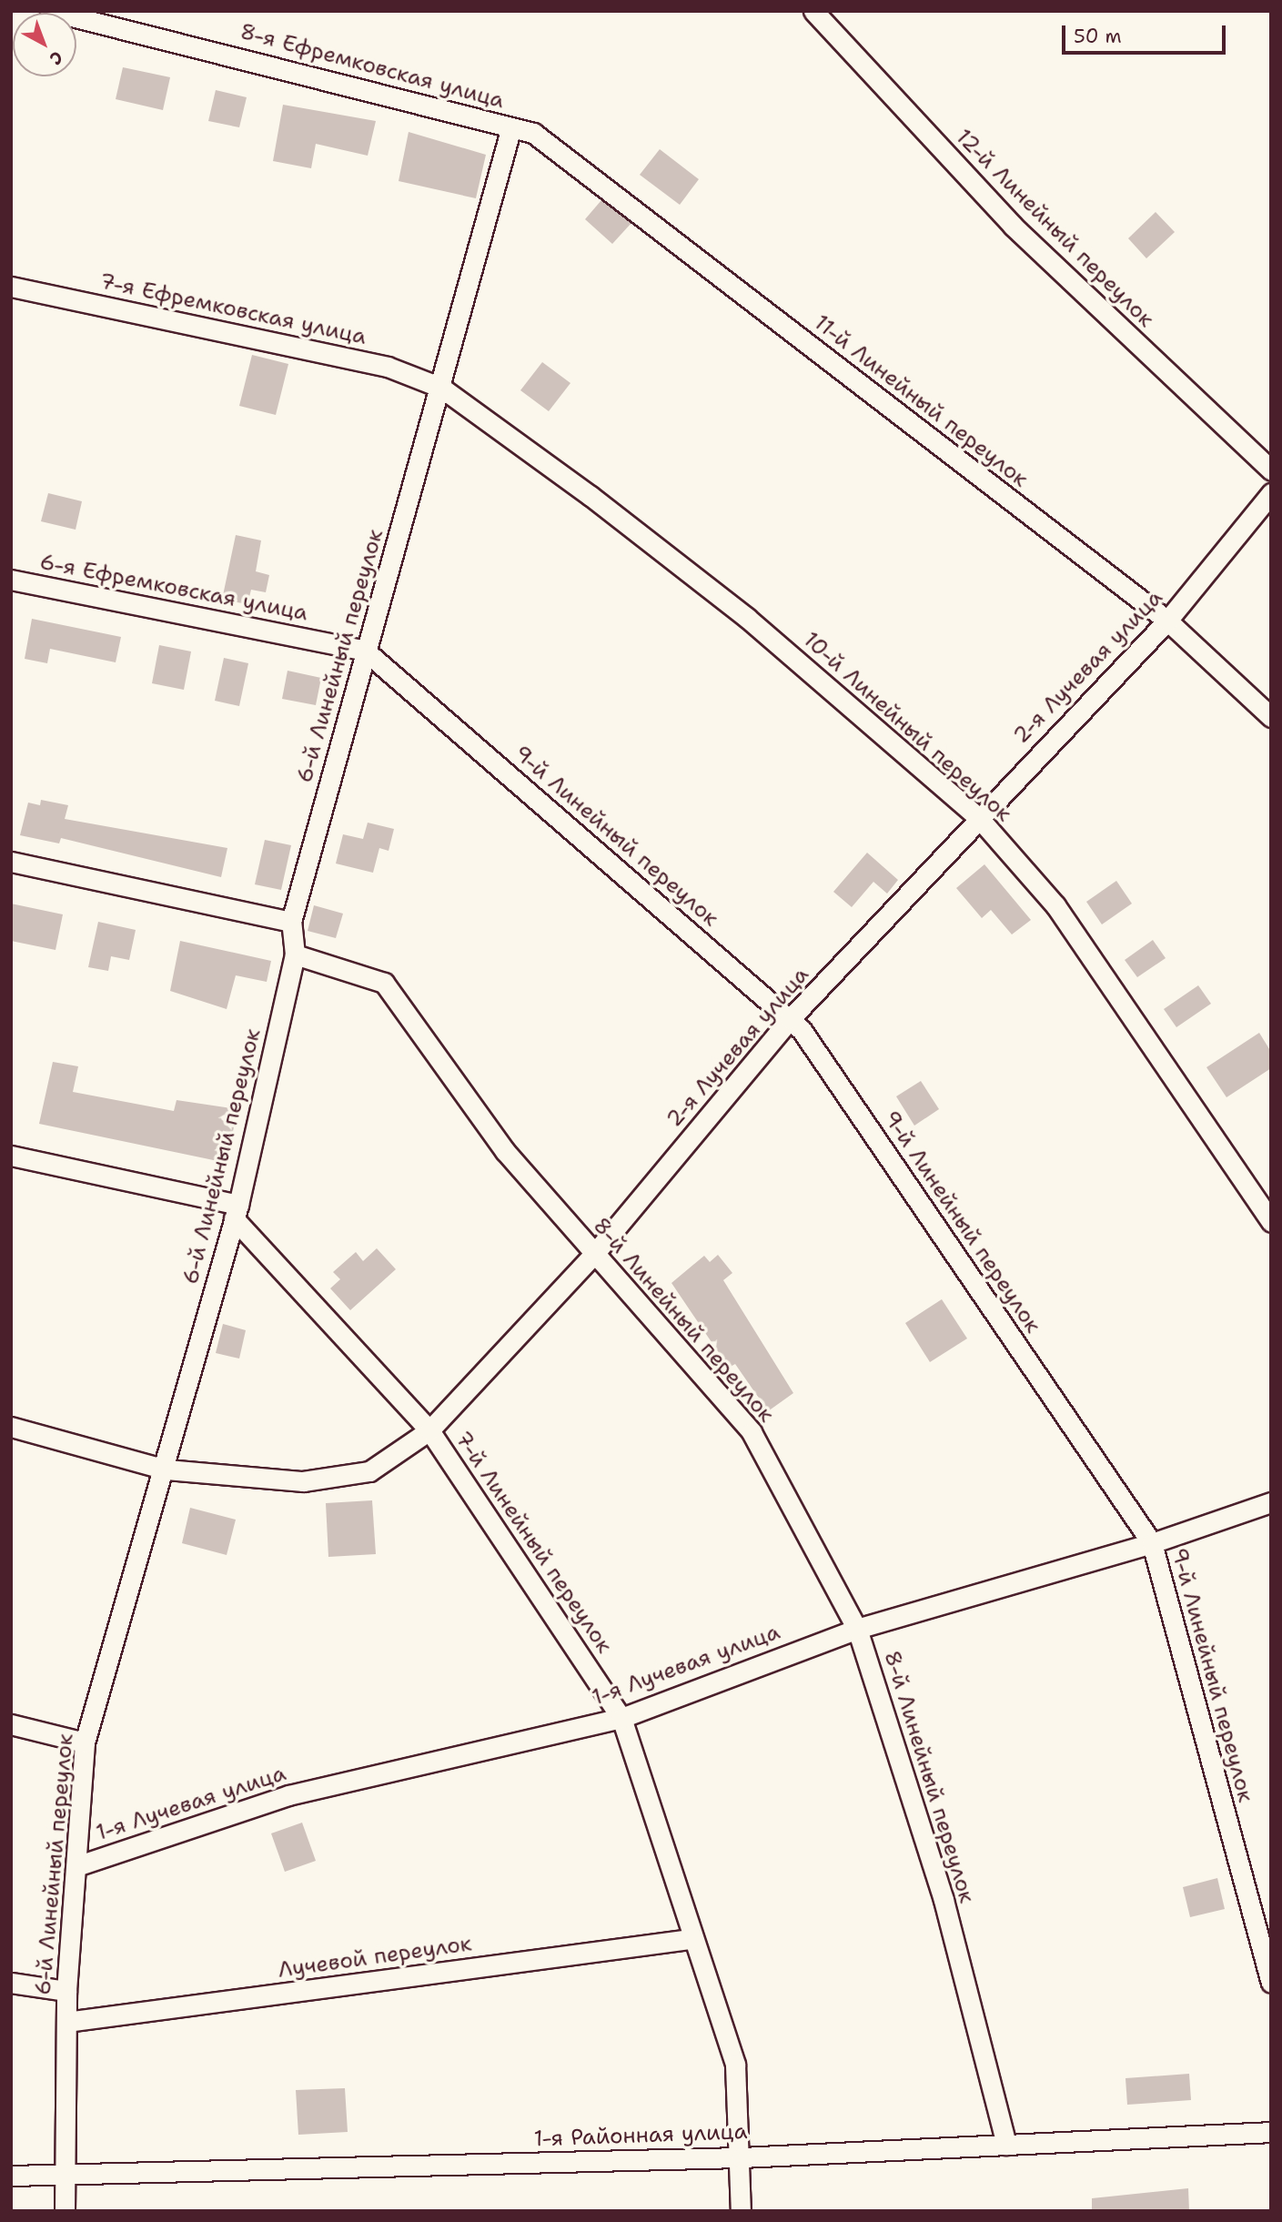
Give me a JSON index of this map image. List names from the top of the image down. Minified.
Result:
{"streets":{"street":["8-я Ефремковская улица","12-й Линейный переулок","7-я Ефремковская улица","11-й Линейный переулок","6-я Ефремковская улица","6-й Линейный переулок","2-я Лучевая улица","10-й Линейный переулок","9-й Линейный переулок","8-й Линейный переулок","7-й Линейный переулок","1-я Лучевая улица","Лучевой переулок","1-я Районная улица"]},"crossings":[["8-я Ефремковская улица","11-й Линейный переулок"],["8-я Ефремковская улица","6-й Линейный переулок"],["7-я Ефремковская улица","6-й Линейный переулок"],["7-я Ефремковская улица","10-й Линейный переулок"],["11-й Линейный переулок","2-я Лучевая улица"],["6-я Ефремковская улица","6-й Линейный переулок"],["6-я Ефремковская улица","9-й Линейный переулок"],["6-й Линейный переулок","2-я Лучевая улица"],["6-й Линейный переулок","10-й Линейный переулок"],["6-й Линейный переулок","9-й Линейный переулок"],["6-й Линейный переулок","8-й Линейный переулок"],["6-й Линейный переулок","7-й Линейный переулок"],["6-й Линейный переулок","1-я Лучевая улица"],["6-й Линейный переулок","Лучевой переулок"],["6-й Линейный переулок","1-я Районная улица"],["2-я Лучевая улица","10-й Линейный переулок"],["2-я Лучевая улица","9-й Линейный переулок"],["2-я Лучевая улица","8-й Линейный переулок"],["2-я Лучевая улица","7-й Линейный переулок"],["9-й Линейный переулок","1-я Лучевая улица"],["8-й Линейный переулок","1-я Лучевая улица"],["8-й Линейный переулок","1-я Районная улица"],["7-й Линейный переулок","1-я Лучевая улица"],["7-й Линейный переулок","Лучевой переулок"],["7-й Линейный переулок","1-я Районная улица"]],"scale_bar":"50 m","north":"bottom right"}
